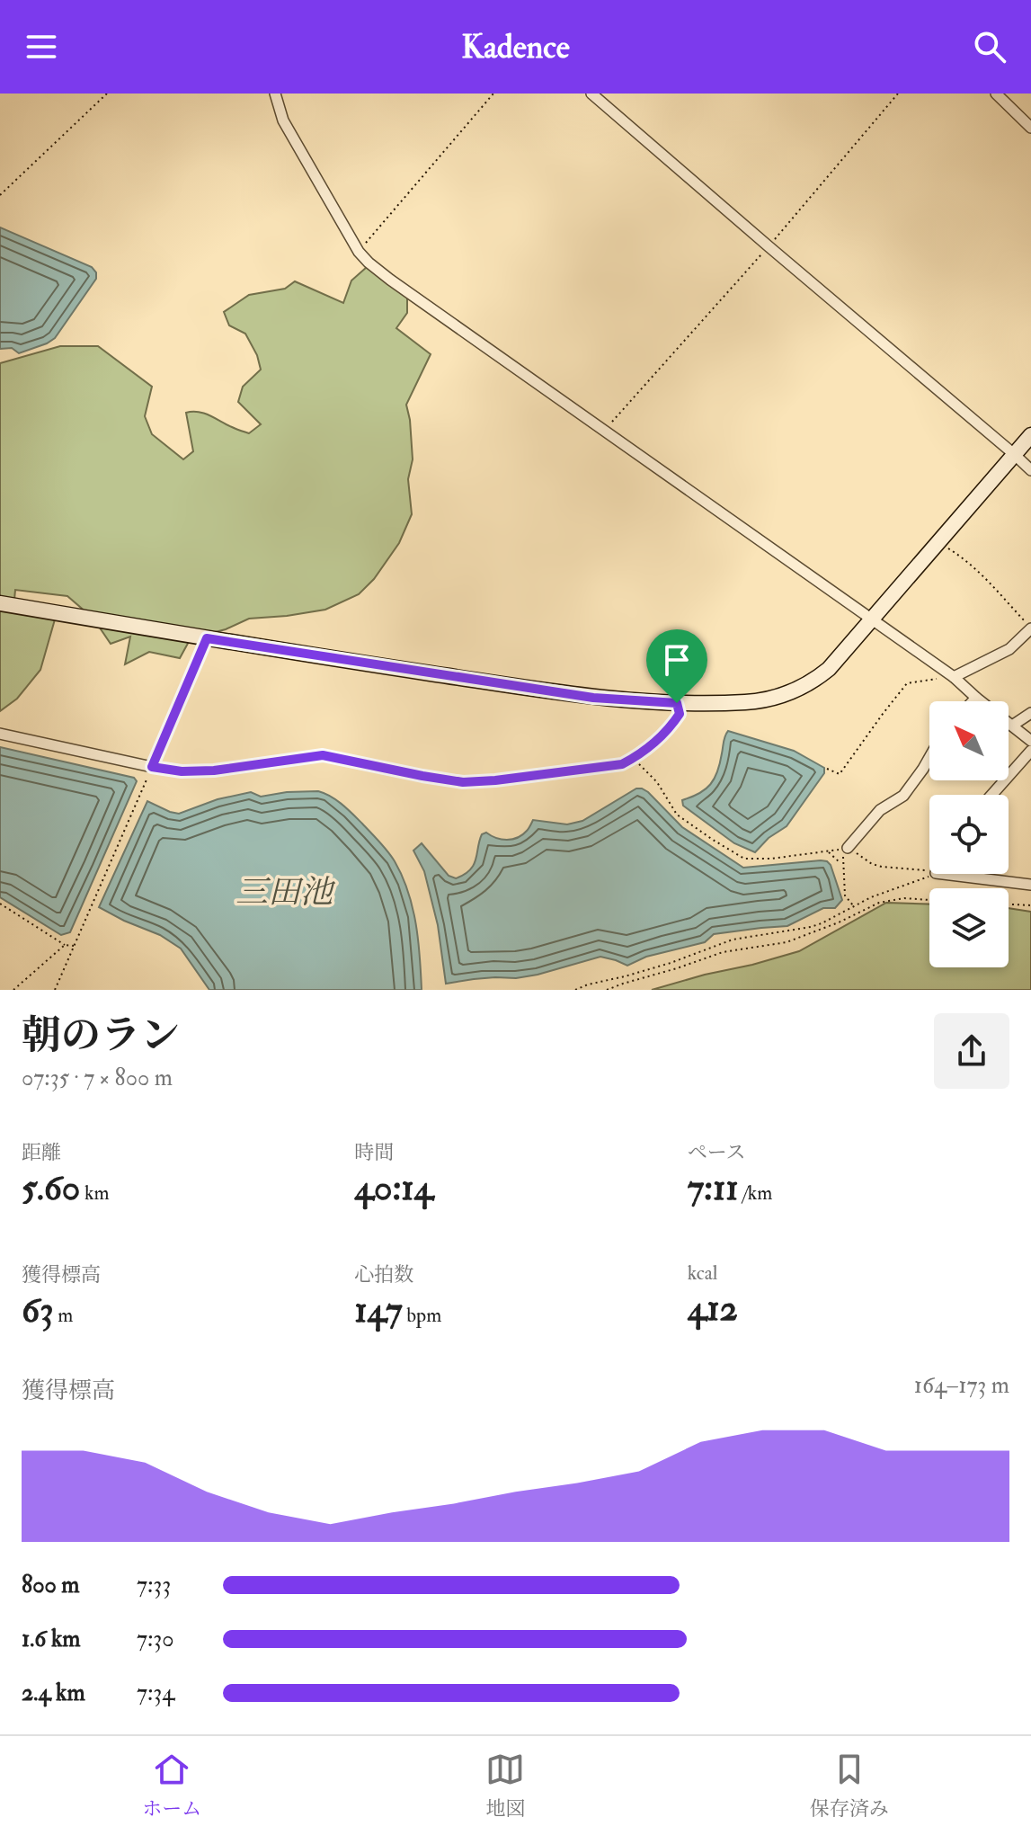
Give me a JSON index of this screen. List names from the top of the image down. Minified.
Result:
{"water":["三田池"],"north":"top left","page":{"header":"Kadence","heading":["朝のラン","07:35 · 7 × 800 m"],"stats":[["距離","5.60 km"],["時間","40:14"],["ペース","7:11 /km"],["獲得標高","63 m"],["心拍数","147 bpm"],["kcal","412"]],"chart":["獲得標高","164–173 m"],"list":[{"name":"800 m","note":"7:33"},{"name":"1.6 km","note":"7:30"},{"name":"2.4 km","note":"7:34"}],"tabs":["ホーム","地図","保存済み"]}}
